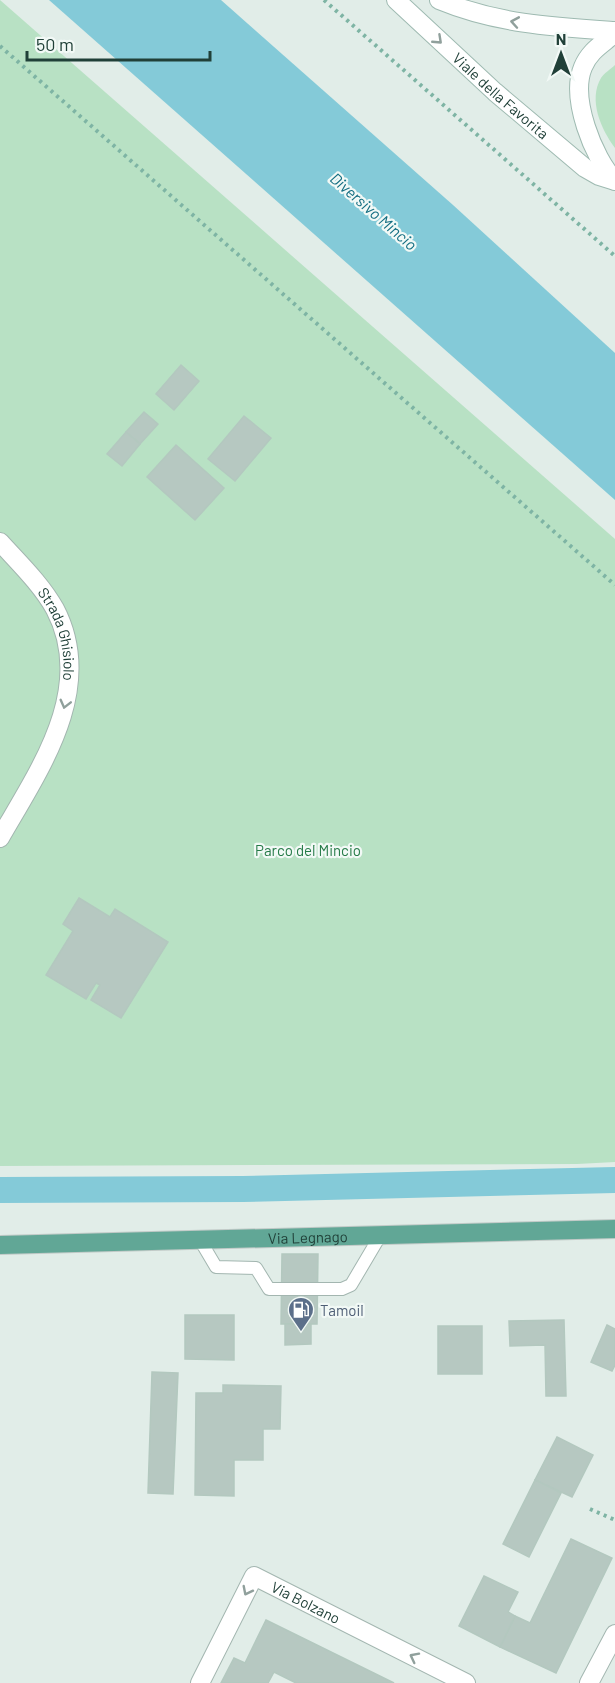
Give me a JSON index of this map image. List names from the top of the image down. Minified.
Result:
{"streets":{"main road":["Via Legnago"],"street":["Viale della Favorita","Strada Ghisiolo","Via Bolzano"]},"one_way":["Viale della Favorita","Strada Ghisiolo"],"water":["Diversivo Mincio"],"parks":["Parco del Mincio"],"places":{"fuel station":["Tamoil"]},"scale_bar":"50 m","north":"top"}
